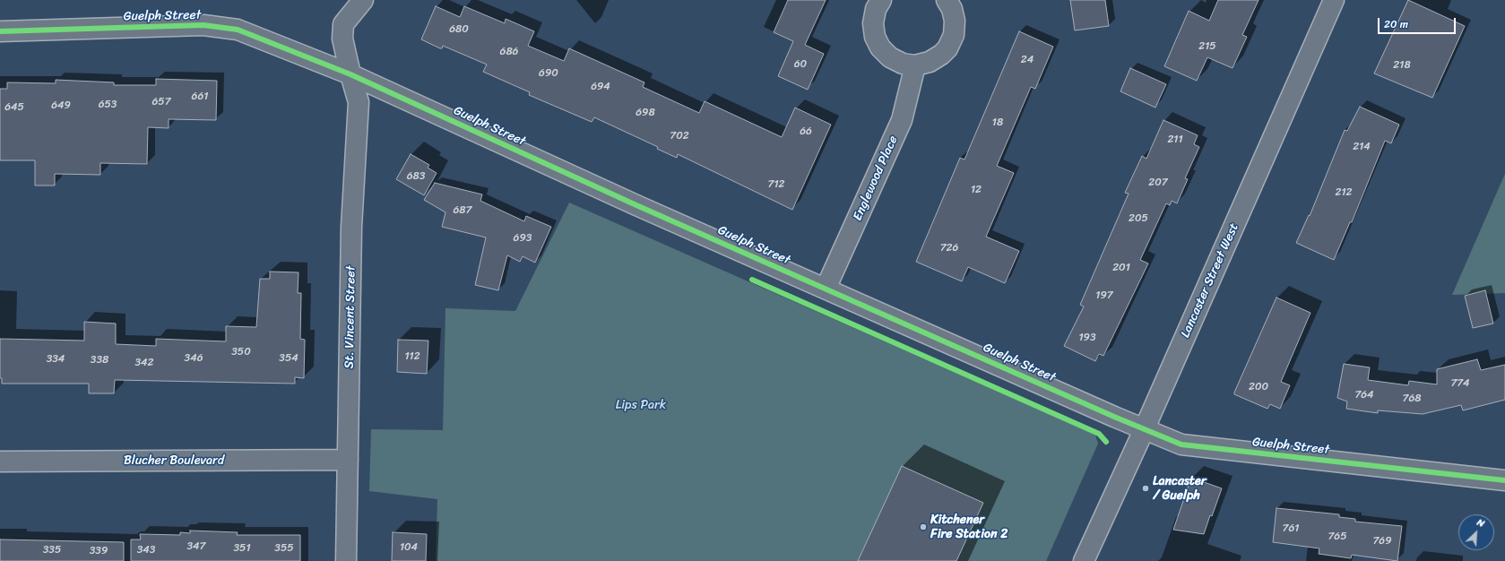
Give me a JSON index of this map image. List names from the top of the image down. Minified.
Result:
{"streets":{"street":["Guelph Street","Englewood Place","Lancaster Street West","St. Vincent Street","Blucher Boulevard"]},"crossings":[["Guelph Street","Englewood Place"],["Guelph Street","Lancaster Street West"],["Guelph Street","St. Vincent Street"],["St. Vincent Street","Blucher Boulevard"]],"parks":["Lips Park"],"places":["Lancaster / Guelph","Kitchener Fire Station 2"],"house_numbers":["680","215","686","24","60","218","690","694","661","657","653","649","645","698","18","66","702","211","214","683","207","712","12","212","687","205","693","726","201","197","193","350","112","346","354","334","338","342","774","200","764","768","761","765","769","347","104","351","355","335","343","339"],"scale_bar":"20 m","north":"top right"}
